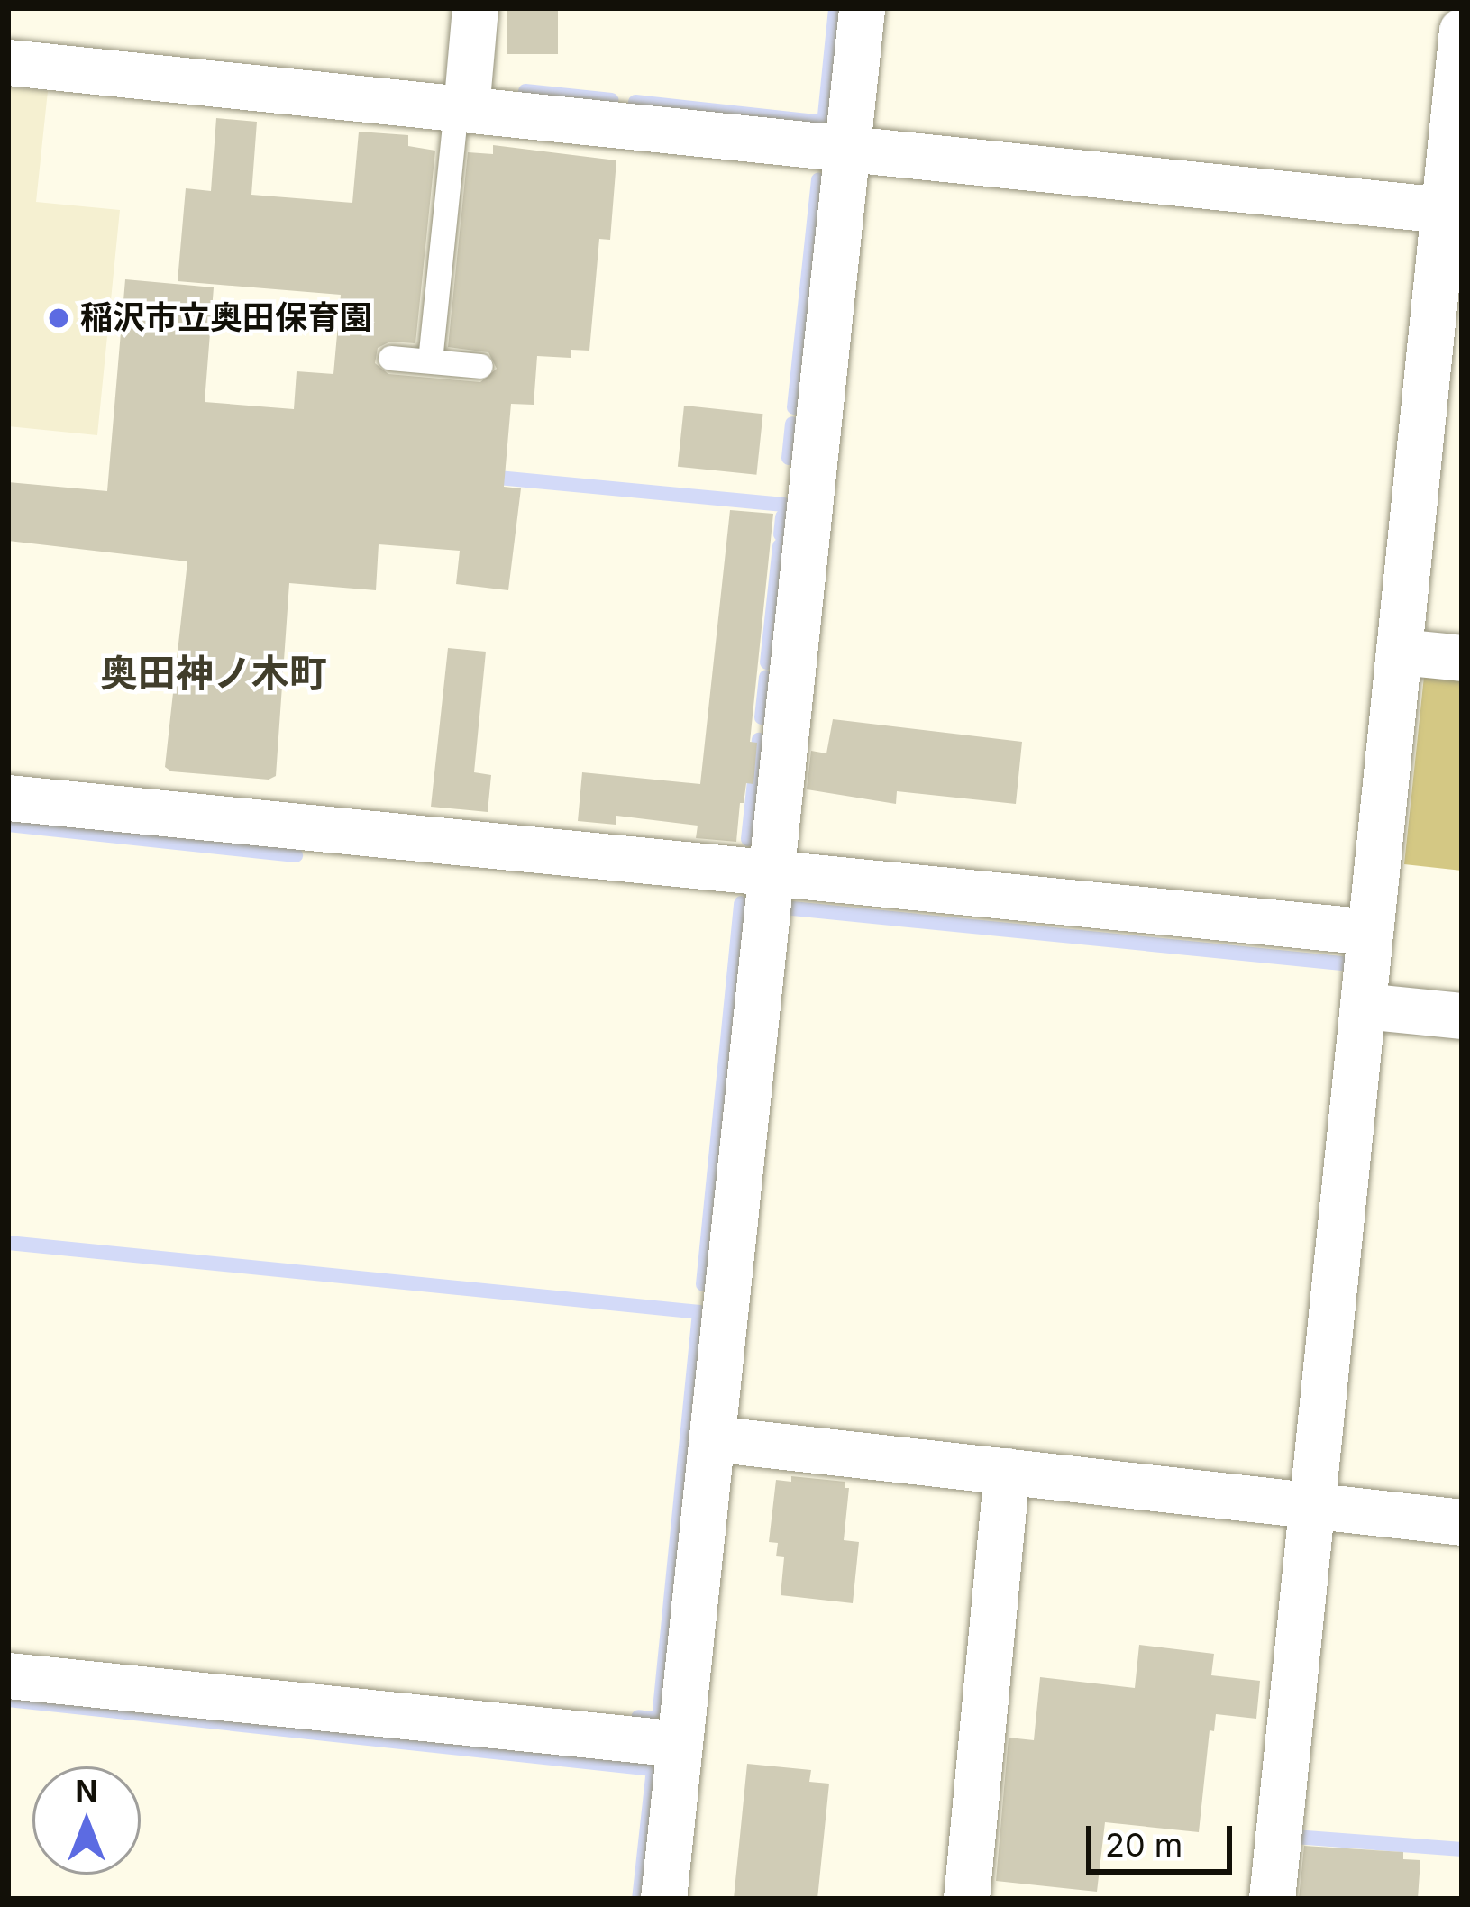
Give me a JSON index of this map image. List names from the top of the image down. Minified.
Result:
{"districts":["奥田神ノ木町"],"places":["稲沢市立奥田保育園"],"scale_bar":"20 m","north":"top"}
